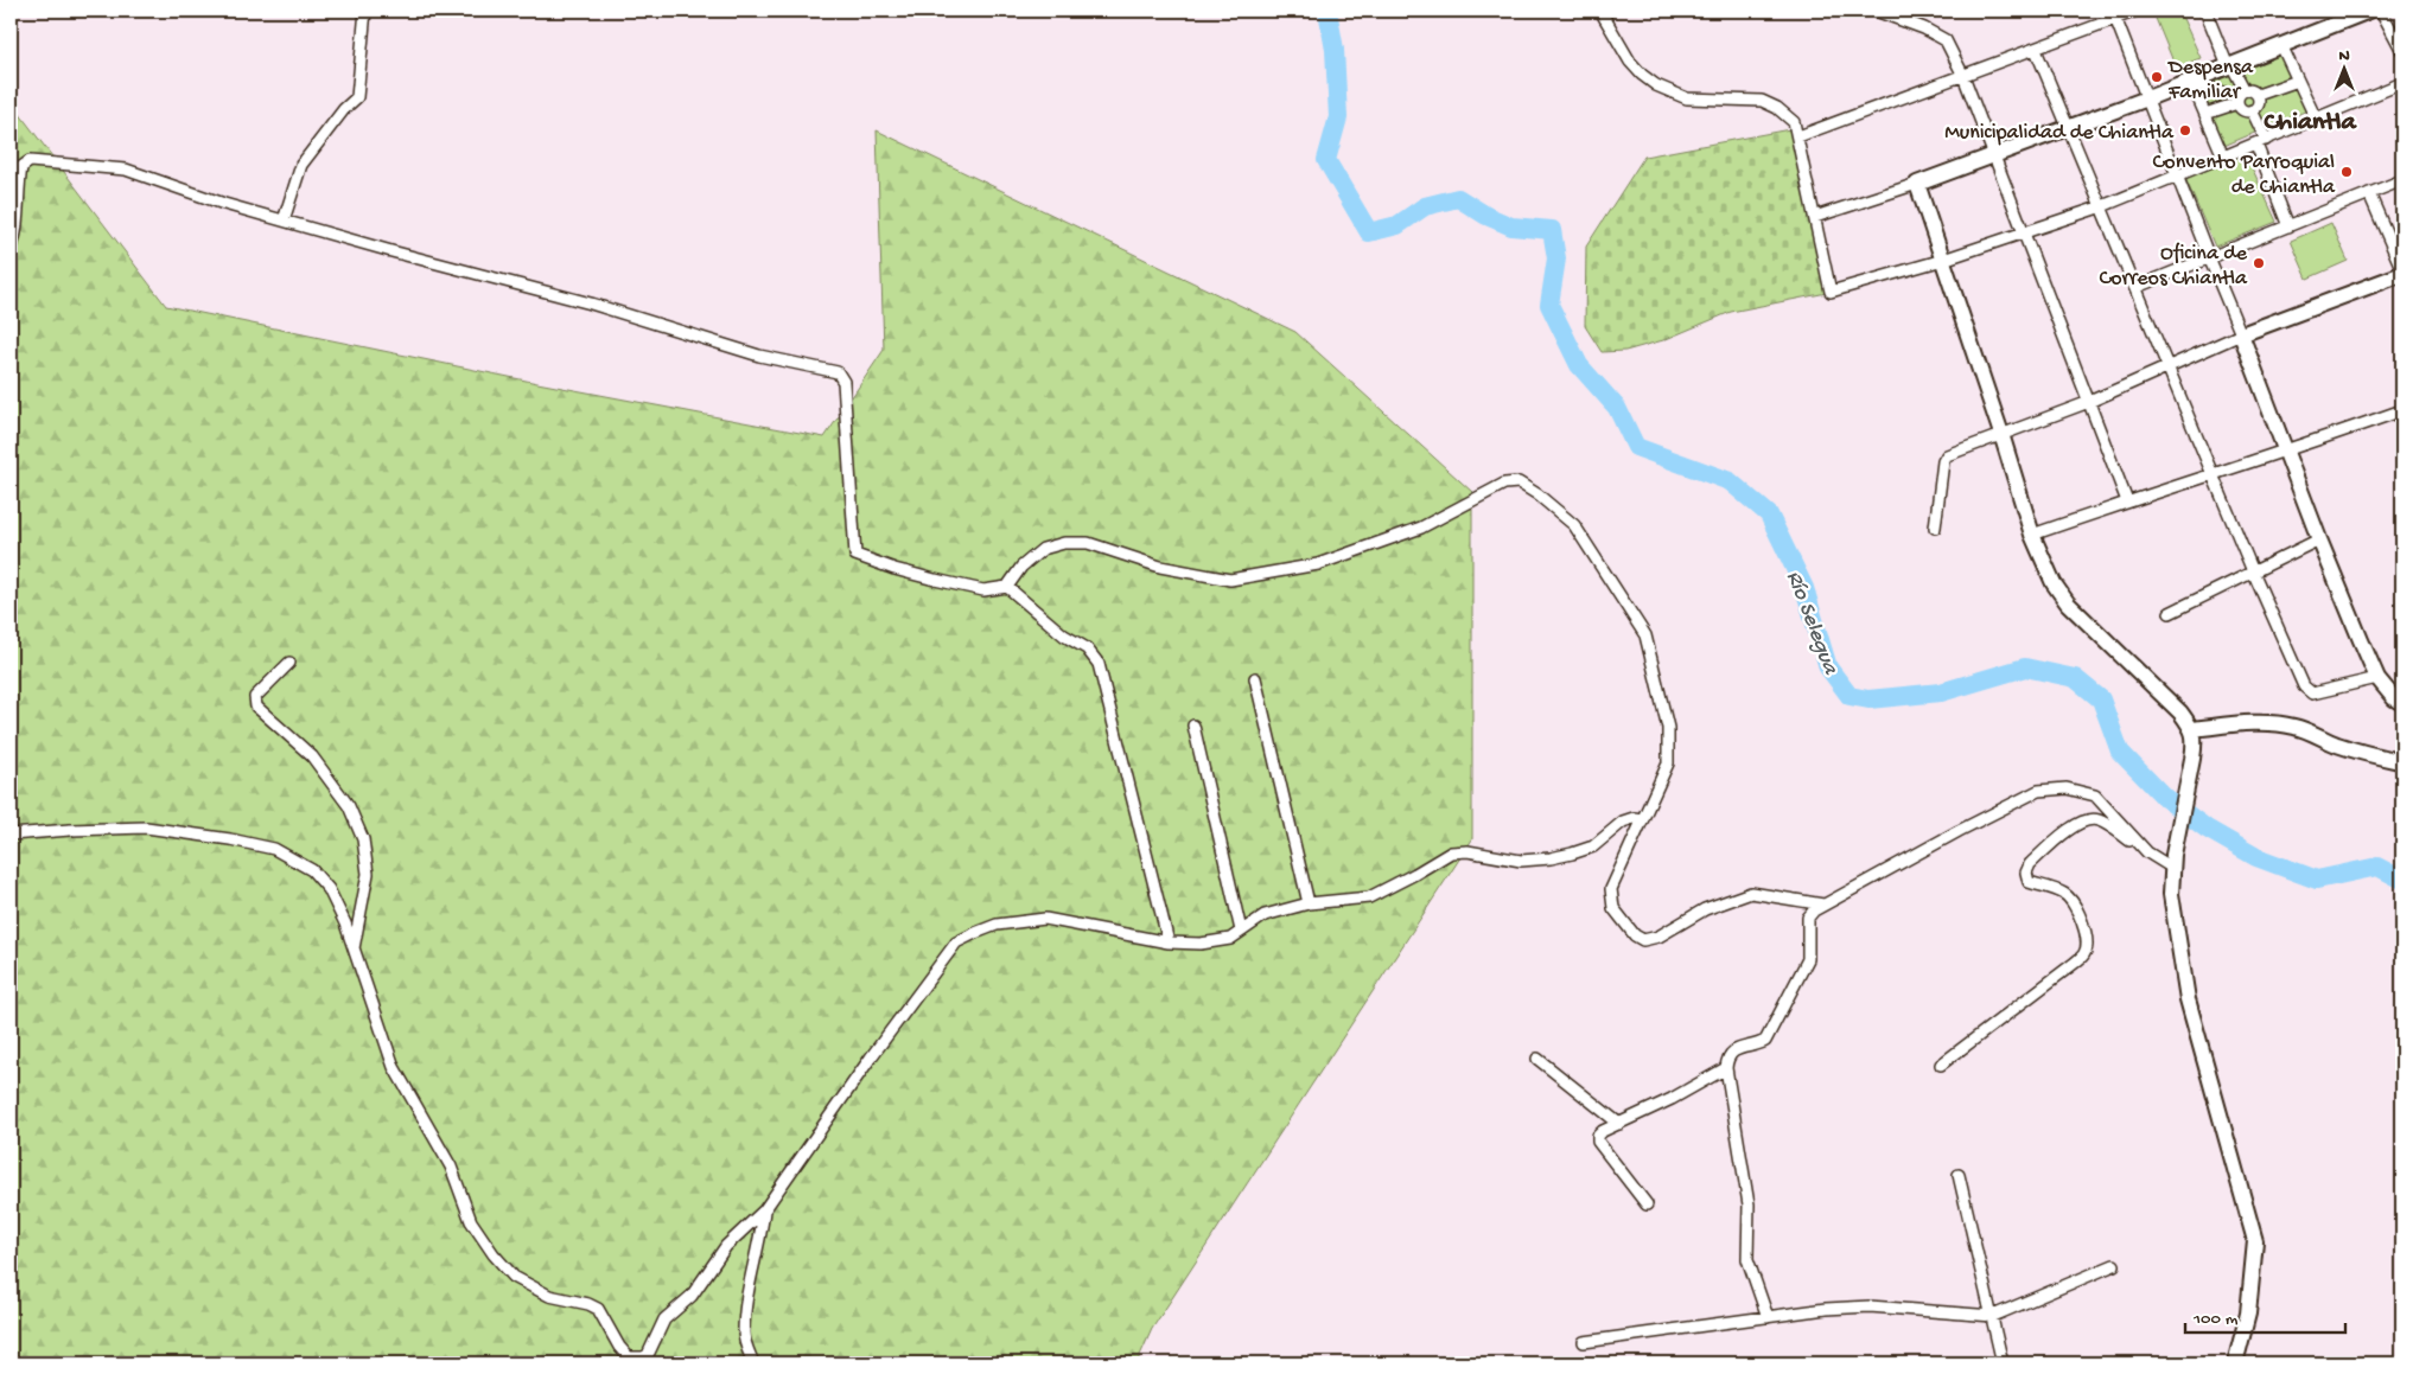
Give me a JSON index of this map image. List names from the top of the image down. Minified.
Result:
{"districts":["Chiantla"],"water":["Río Selegua"],"places":["Despensa Familiar","Municipalidad de Chiantla","Convento Parroquial de Chiantla","Oficina de Correos Chiantla"],"scale_bar":"100 m","north":"top"}
